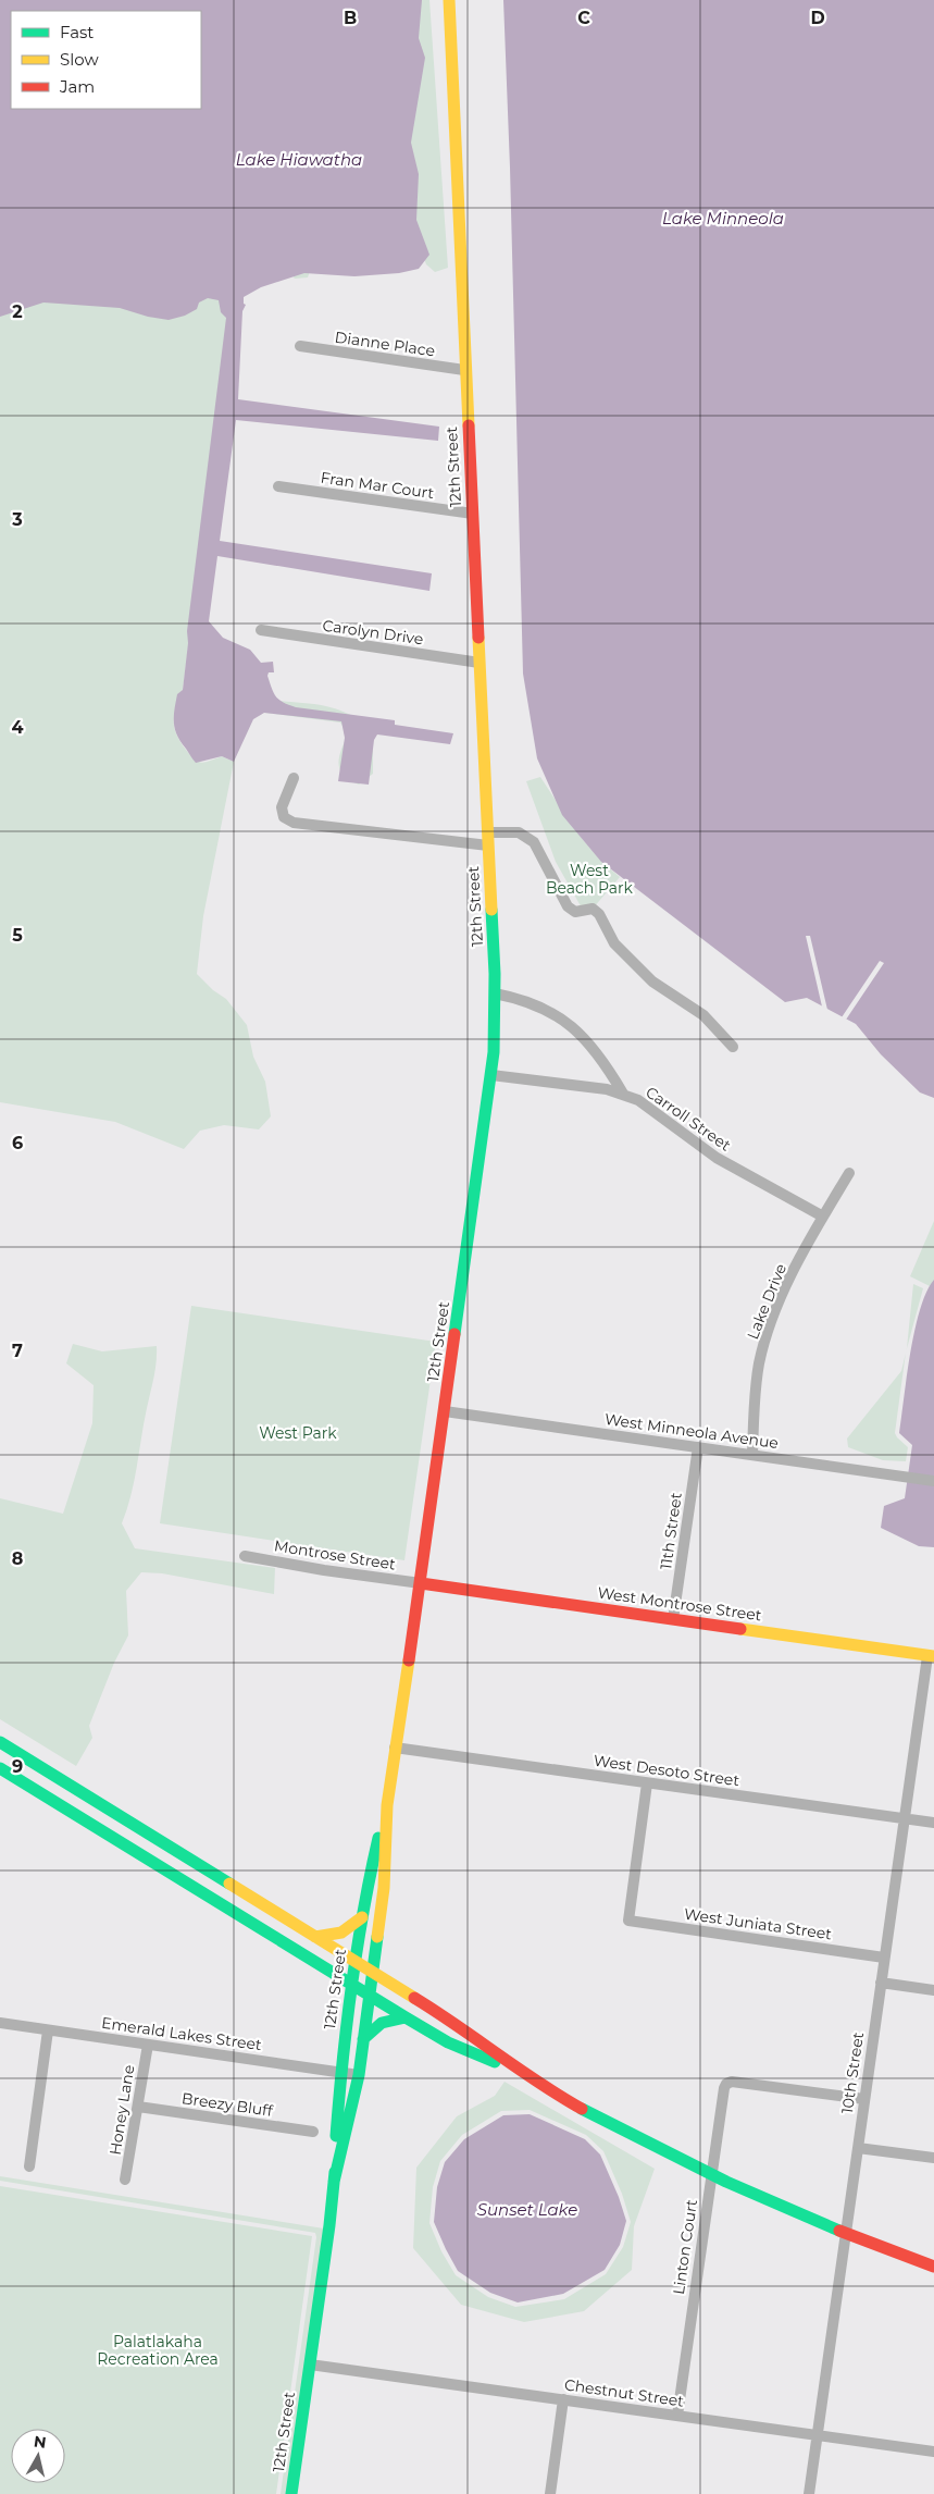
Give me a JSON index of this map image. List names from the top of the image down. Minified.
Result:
{"streets":{"main road":["12th Street","West Montrose Street"],"street":["Dianne Place","Fran Mar Court","Carolyn Drive","Carroll Street","Lake Drive","West Minneola Avenue","11th Street","Montrose Street","West Desoto Street","West Juniata Street","Emerald Lakes Street","10th Street","Breezy Bluff","Honey Lane","Linton Court","Chestnut Street"]},"crossings":[["Dianne Place","12th Street"],["12th Street","Fran Mar Court"],["12th Street","Carolyn Drive"],["12th Street","Carroll Street"],["12th Street","West Minneola Avenue"],["12th Street","Montrose Street"],["12th Street","West Montrose Street"],["12th Street","West Desoto Street"],["12th Street","Emerald Lakes Street"],["12th Street","Chestnut Street"],["Carroll Street","Lake Drive"],["Lake Drive","West Minneola Avenue"],["West Minneola Avenue","11th Street"],["11th Street","West Montrose Street"],["Montrose Street","West Montrose Street"],["West Montrose Street","10th Street"],["West Desoto Street","West Juniata Street"],["West Desoto Street","10th Street"],["West Juniata Street","10th Street"],["Emerald Lakes Street","Honey Lane"],["10th Street","Linton Court"],["10th Street","Chestnut Street"],["Breezy Bluff","Honey Lane"],["Linton Court","Chestnut Street"]],"water":["Lake Hiawatha","Lake Minneola","Sunset Lake"],"parks":["West Beach Park","West Park","Palatlakaha Recreation Area"],"legend":["Fast","Slow","Jam"],"north":"top","grid":{"columns":["B","C","D"],"rows":["2","3","4","5","6","7","8","9"]}}
